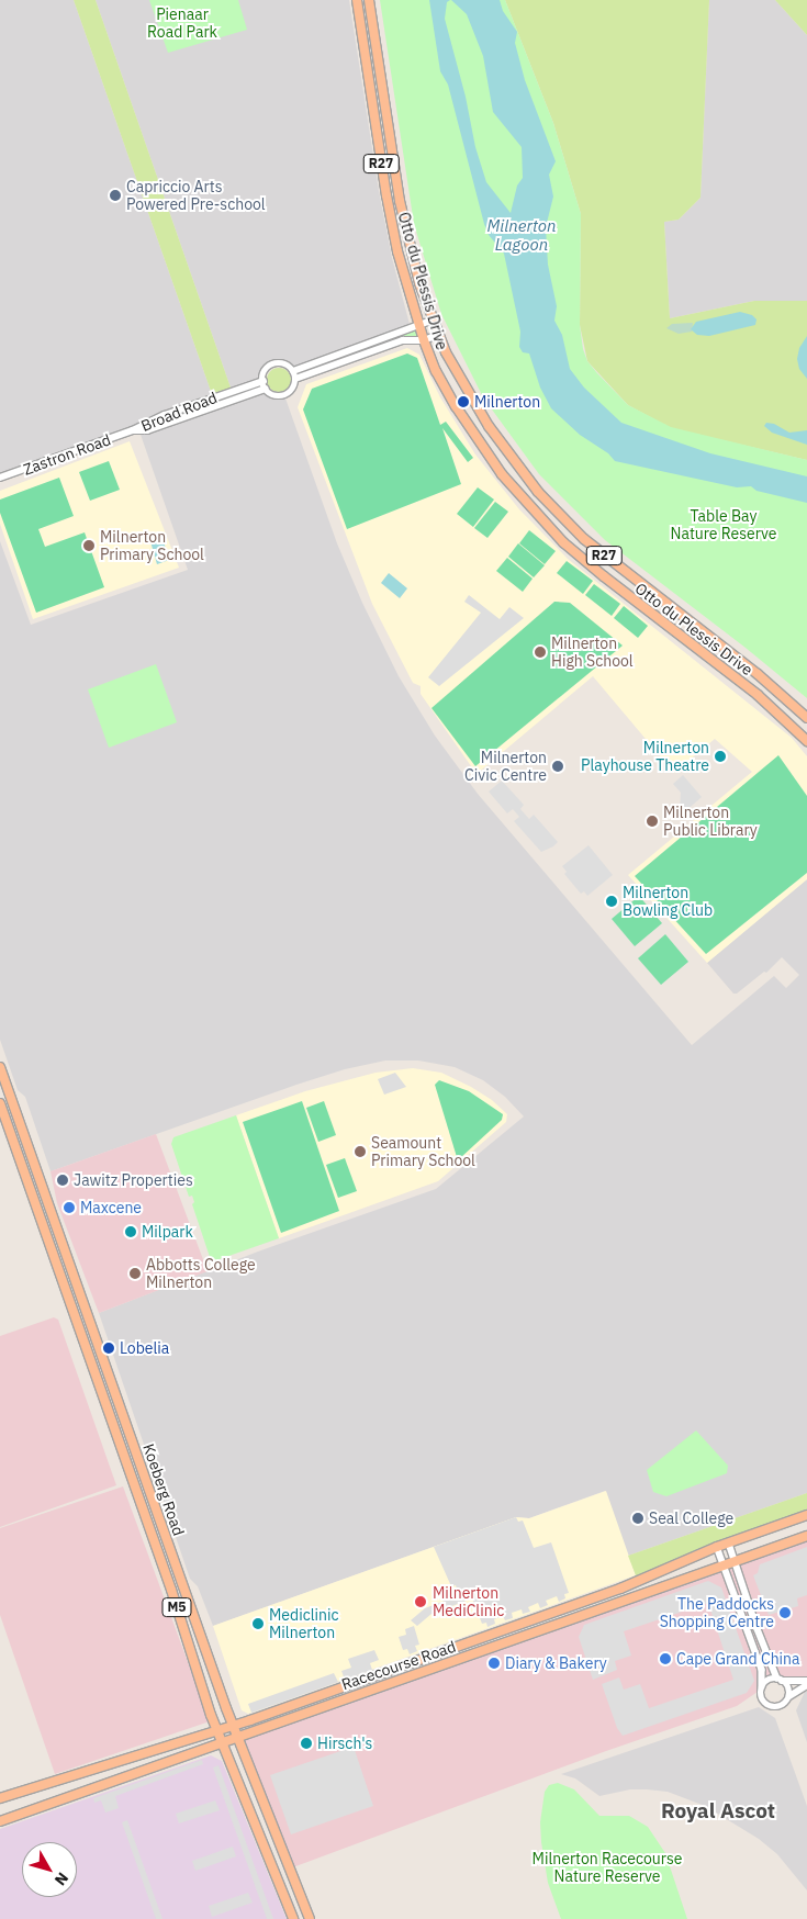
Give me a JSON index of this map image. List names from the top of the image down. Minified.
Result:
{"streets":{"main road":["R27","Otto du Plessis Drive","Koeberg Road","M5","Racecourse Road"],"street":["Broad Road","Zastron Road"]},"crossings":[["Otto du Plessis Drive","Broad Road"],["Broad Road","Zastron Road"],["Koeberg Road","Racecourse Road"]],"districts":["Royal Ascot"],"water":["Milnerton Lagoon"],"parks":["Pienaar Road Park","Table Bay Nature Reserve","Milnerton Racecourse Nature Reserve"],"places":["Capriccio Arts Powered Pre-school","Milnerton","Milnerton Primary School","Milnerton High School","Milnerton Playhouse Theatre","Milnerton Civic Centre","Milnerton Public Library","Milnerton Bowling Club","Seamount Primary School","Jawitz Properties","Maxcene","Milpark","Abbotts College Milnerton","Lobelia","Seal College","Milnerton MediClinic","The Paddocks Shopping Centre","Mediclinic Milnerton","Cape Grand China","Diary & Bakery","Hirsch's"],"north":"bottom right"}
